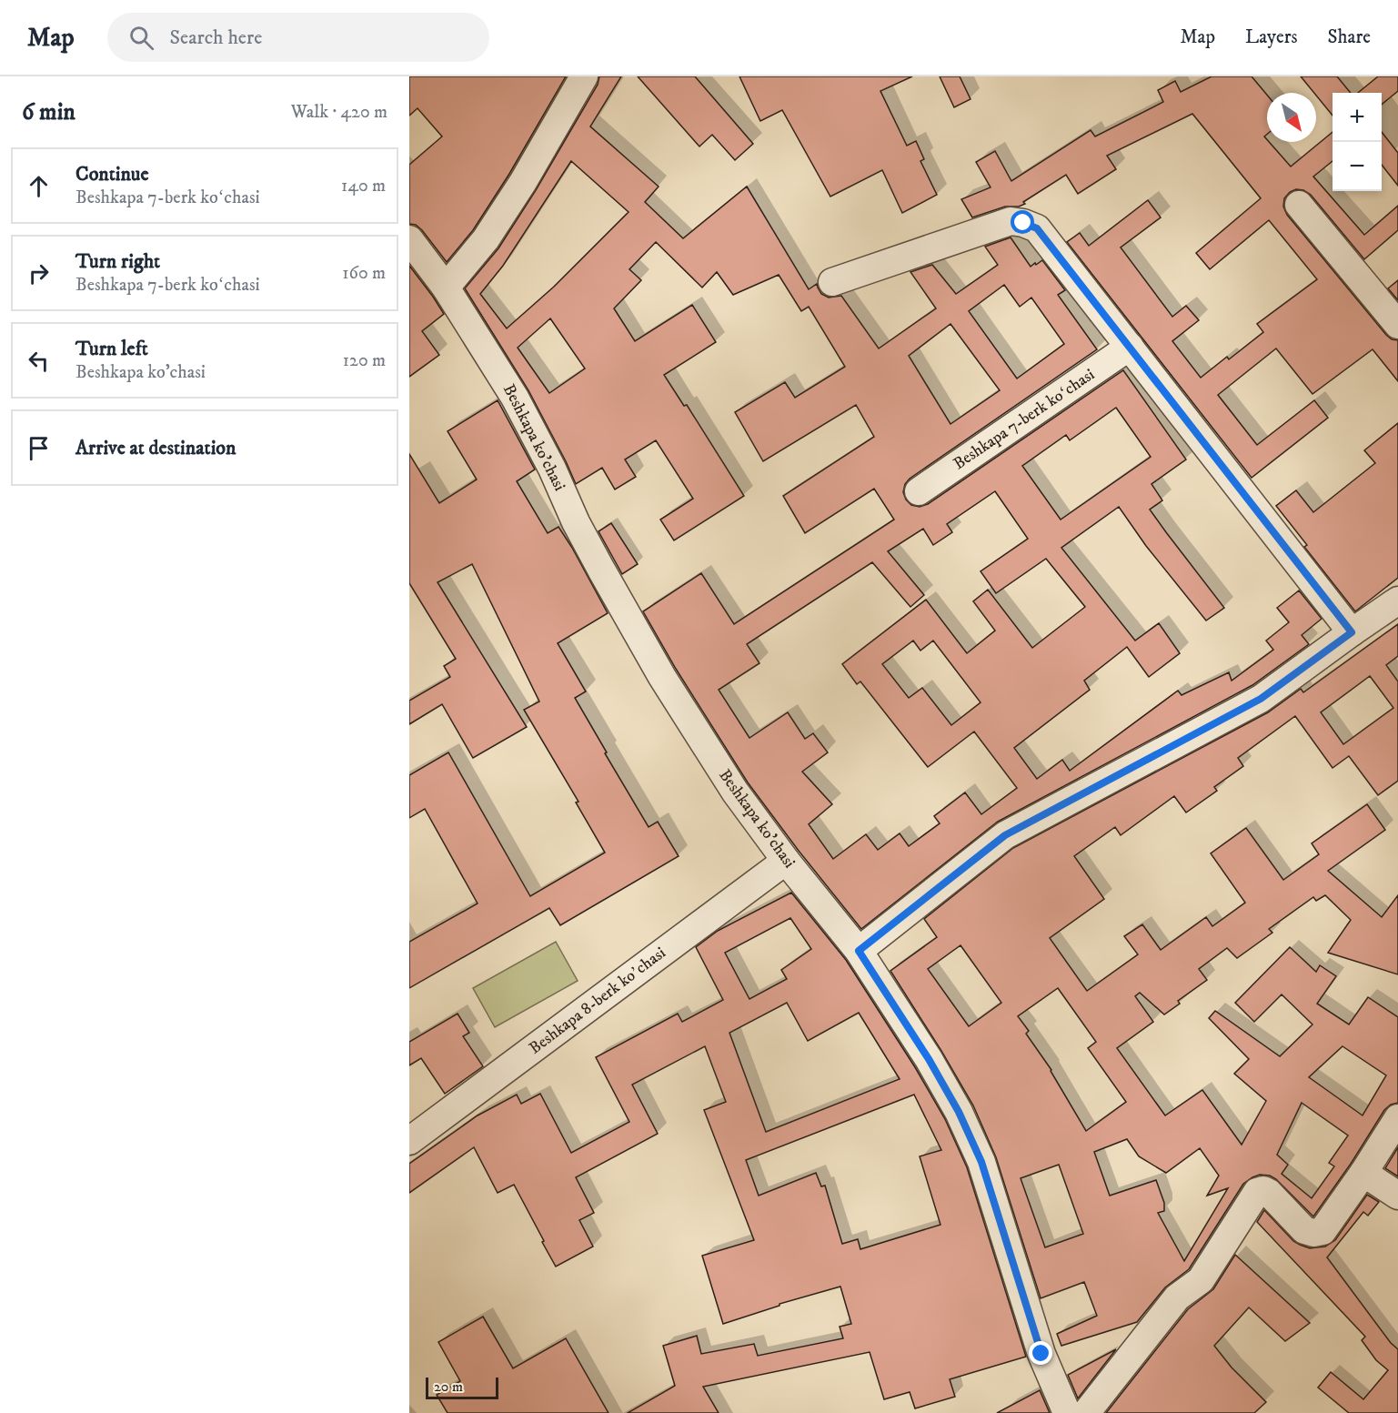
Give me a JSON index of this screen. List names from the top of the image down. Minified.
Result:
{"streets":{"street":["Beshkapa 7-berk koʻchasi","Beshkapa ko'chasi","Beshkapa 8-berk koʼchasi"]},"crossings":[["Beshkapa ko'chasi","Beshkapa 8-berk koʼchasi"]],"scale_bar":"20 m","north":"bottom right","page":{"header":"Map","search":"Search here","nav":["Map","Layers","Share"],"heading":["6 min","Walk · 420 m"],"map_buttons":["+","−"],"list":[["Continue","Beshkapa 7-berk koʻchasi","140 m"],["Turn right","Beshkapa 7-berk koʻchasi","160 m"],["Turn left","Beshkapa ko'chasi","120 m"],"Arrive at destination"],"scale":"20 m"}}
